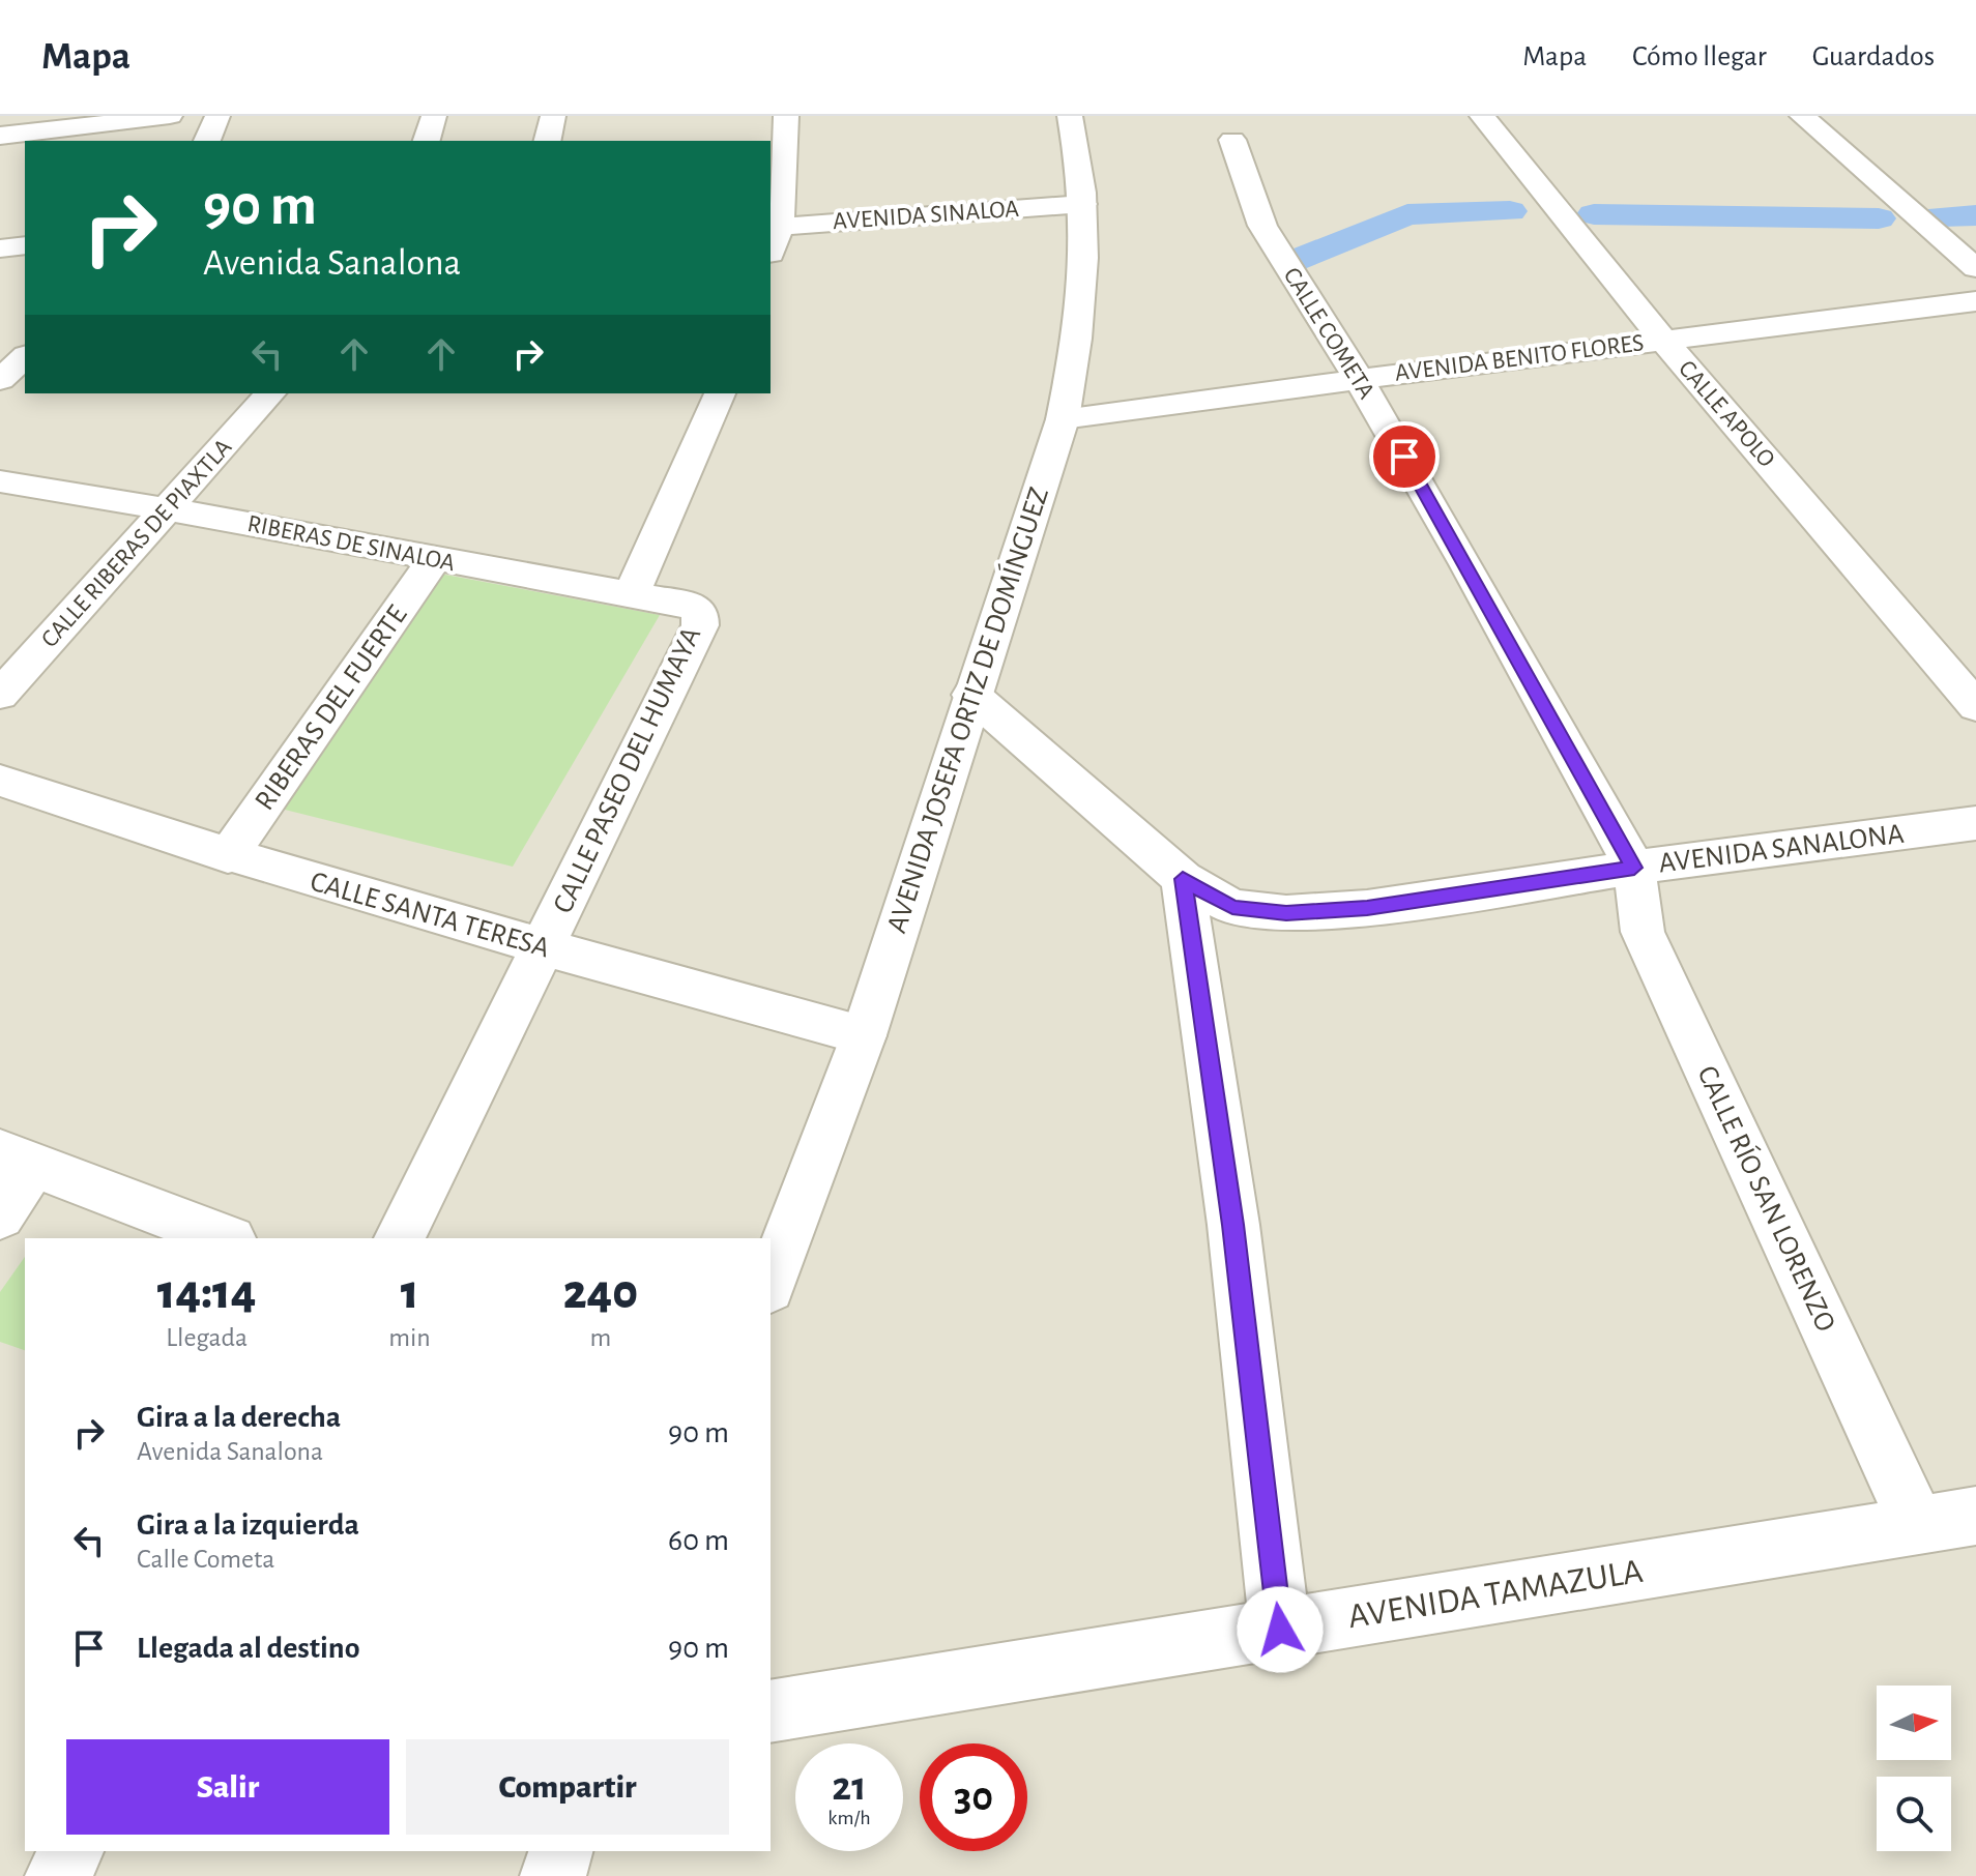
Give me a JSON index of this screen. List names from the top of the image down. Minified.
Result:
{"streets":{"street":["AVENIDA SINALOA","CALLE COMETA","AVENIDA BENITO FLORES","CALLE APOLO","CALLE RIBERAS DE PIAXTLA","RIBERAS DE SINALOA","RIBERAS DEL FUERTE","AVENIDA JOSEFA ORTIZ DE DOMÍNGUEZ","CALLE PASEO DEL HUMAYA","AVENIDA SANALONA","CALLE SANTA TERESA","CALLE RÍO SAN LORENZO","AVENIDA TAMAZULA"]},"crossings":[["AVENIDA SINALOA","AVENIDA JOSEFA ORTIZ DE DOMÍNGUEZ"],["CALLE COMETA","AVENIDA BENITO FLORES"],["CALLE COMETA","AVENIDA SANALONA"],["CALLE COMETA","CALLE RÍO SAN LORENZO"],["AVENIDA BENITO FLORES","CALLE APOLO"],["AVENIDA BENITO FLORES","AVENIDA JOSEFA ORTIZ DE DOMÍNGUEZ"],["CALLE RIBERAS DE PIAXTLA","RIBERAS DE SINALOA"],["RIBERAS DE SINALOA","RIBERAS DEL FUERTE"],["RIBERAS DE SINALOA","CALLE PASEO DEL HUMAYA"],["RIBERAS DEL FUERTE","CALLE SANTA TERESA"],["AVENIDA JOSEFA ORTIZ DE DOMÍNGUEZ","AVENIDA SANALONA"],["AVENIDA JOSEFA ORTIZ DE DOMÍNGUEZ","CALLE SANTA TERESA"],["CALLE PASEO DEL HUMAYA","CALLE SANTA TERESA"],["AVENIDA SANALONA","CALLE RÍO SAN LORENZO"],["CALLE RÍO SAN LORENZO","AVENIDA TAMAZULA"]],"north":"right","page":{"header":"Mapa","nav":["Mapa","Cómo llegar","Guardados"],"turn":["90 m","Avenida Sanalona"],"eta":["14:14","Llegada","1","min","240","m"],"list":[{"name":"Gira a la derecha","note":"Avenida Sanalona","value":"90 m"},{"name":"Gira a la izquierda","note":"Calle Cometa","value":"60 m"},{"name":"Llegada al destino","value":"90 m"}],"buttons":["Salir","Compartir"],"speed":"21 km/h","limit":"30"}}
